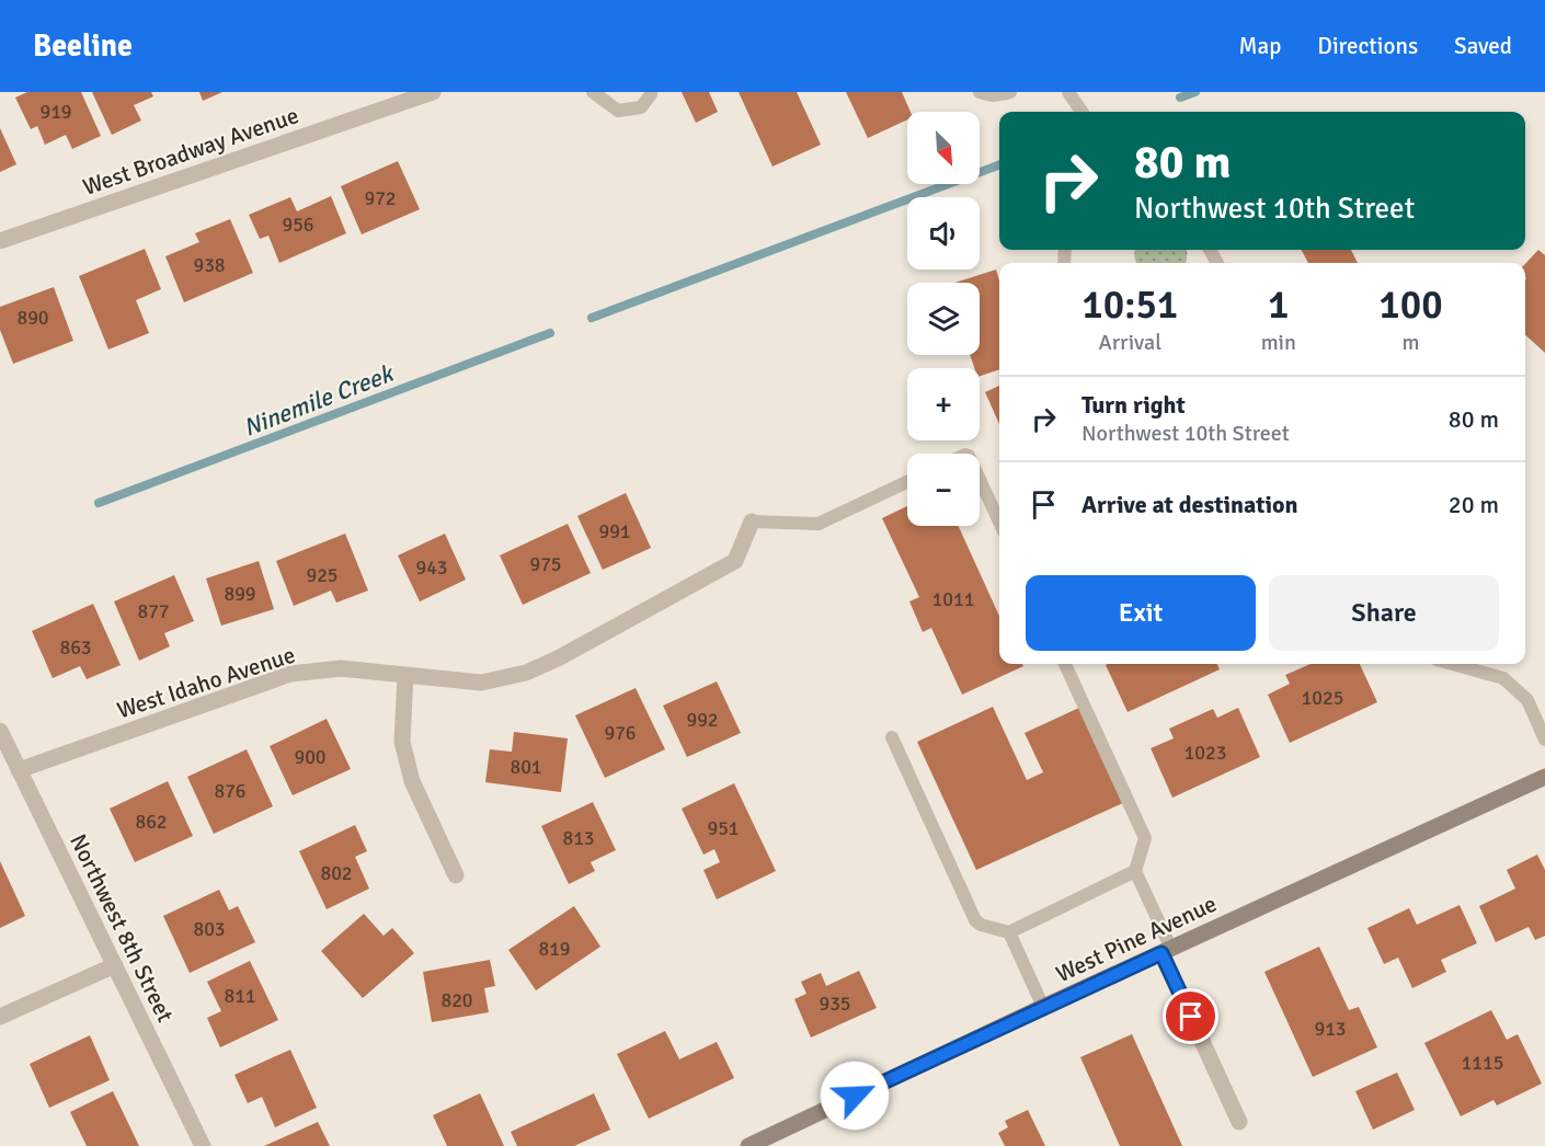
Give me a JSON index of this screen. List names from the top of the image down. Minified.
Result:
{"streets":{"street":["West Broadway Avenue","West Idaho Avenue","Northwest 8th Street","West Pine Avenue"]},"crossings":[["West Idaho Avenue","Northwest 8th Street"]],"water":["Ninemile Creek"],"house_numbers":["919","972","956","938","890","991","975","943","925","899","1011","877","863","1025","992","976","1023","900","801","876","862","951","813","802","803","819","811","820","935","913","1115"],"north":"bottom right","page":{"header":"Beeline","nav":["Map","Directions","Saved"],"map_buttons":["+","−"],"turn":["80 m","Northwest 10th Street"],"eta":["10:51","Arrival","1","min","100","m"],"list":[{"name":"Turn right","note":"Northwest 10th Street","value":"80 m"},{"name":"Arrive at destination","value":"20 m"}],"buttons":["Exit","Share"]}}
